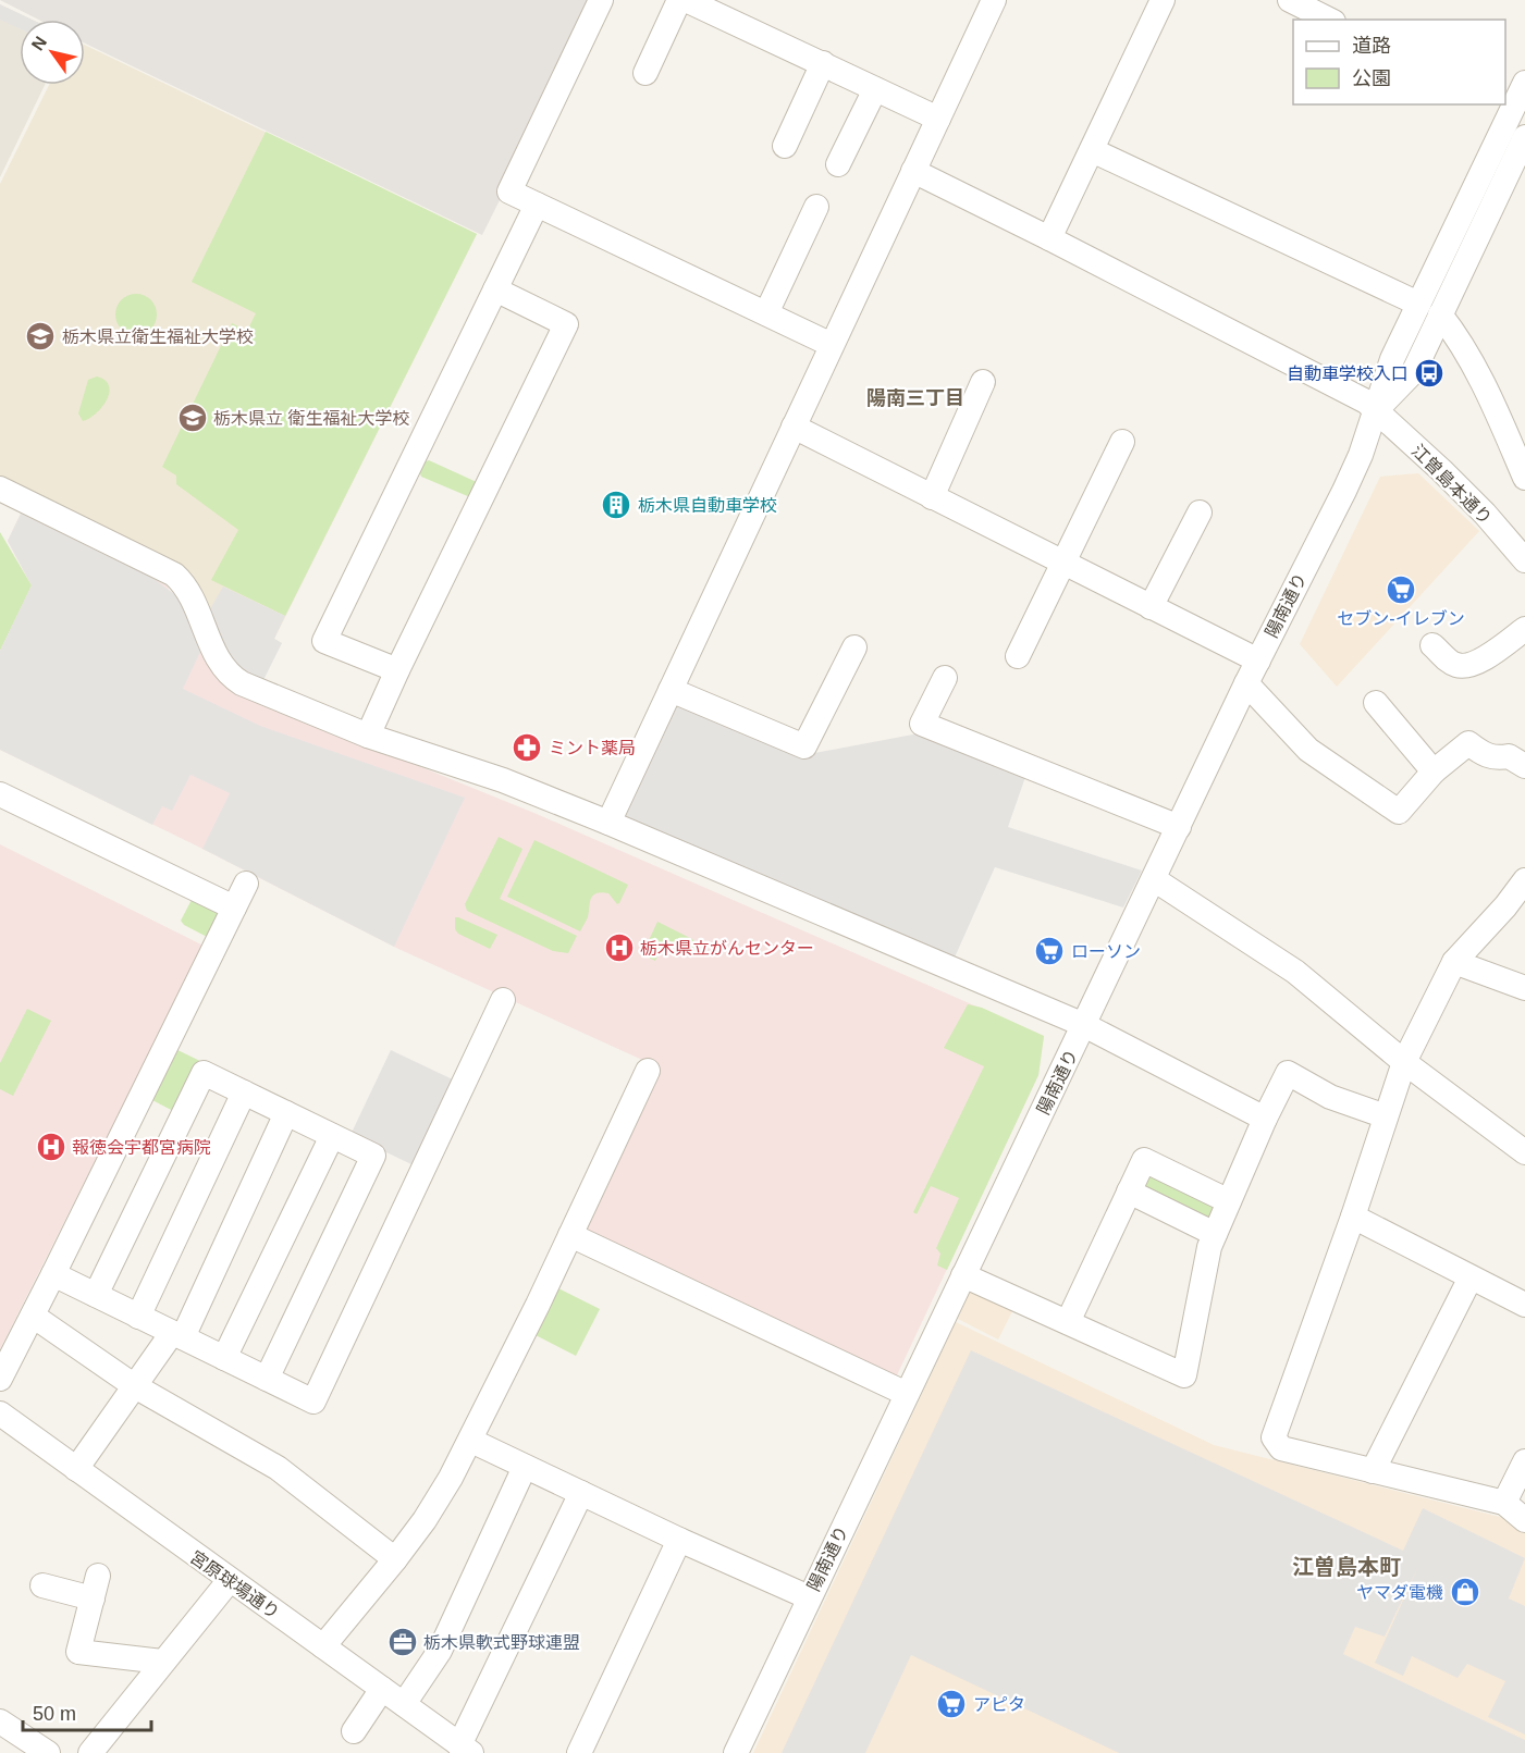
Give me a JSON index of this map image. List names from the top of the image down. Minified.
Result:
{"streets":{"street":["江曽島本通り","陽南通り","宮原球場通り"]},"crossings":[["江曽島本通り","陽南通り"]],"districts":["陽南三丁目","江曽島本町"],"places":{"school or university":["栃木県立衛生福祉大学校","栃木県立 衛生福祉大学校"],"bus stop":["自動車学校入口"],"building":["栃木県自動車学校"],"supermarket":["セブン-イレブン","ローソン","アピタ"],"pharmacy":["ミント薬局"],"hospital":["栃木県立がんセンター","報徳会宇都宮病院"],"shop":["ヤマダ電機"],"office":["栃木県軟式野球連盟"]},"legend":["道路","公園"],"scale_bar":"50 m","north":"top left"}
